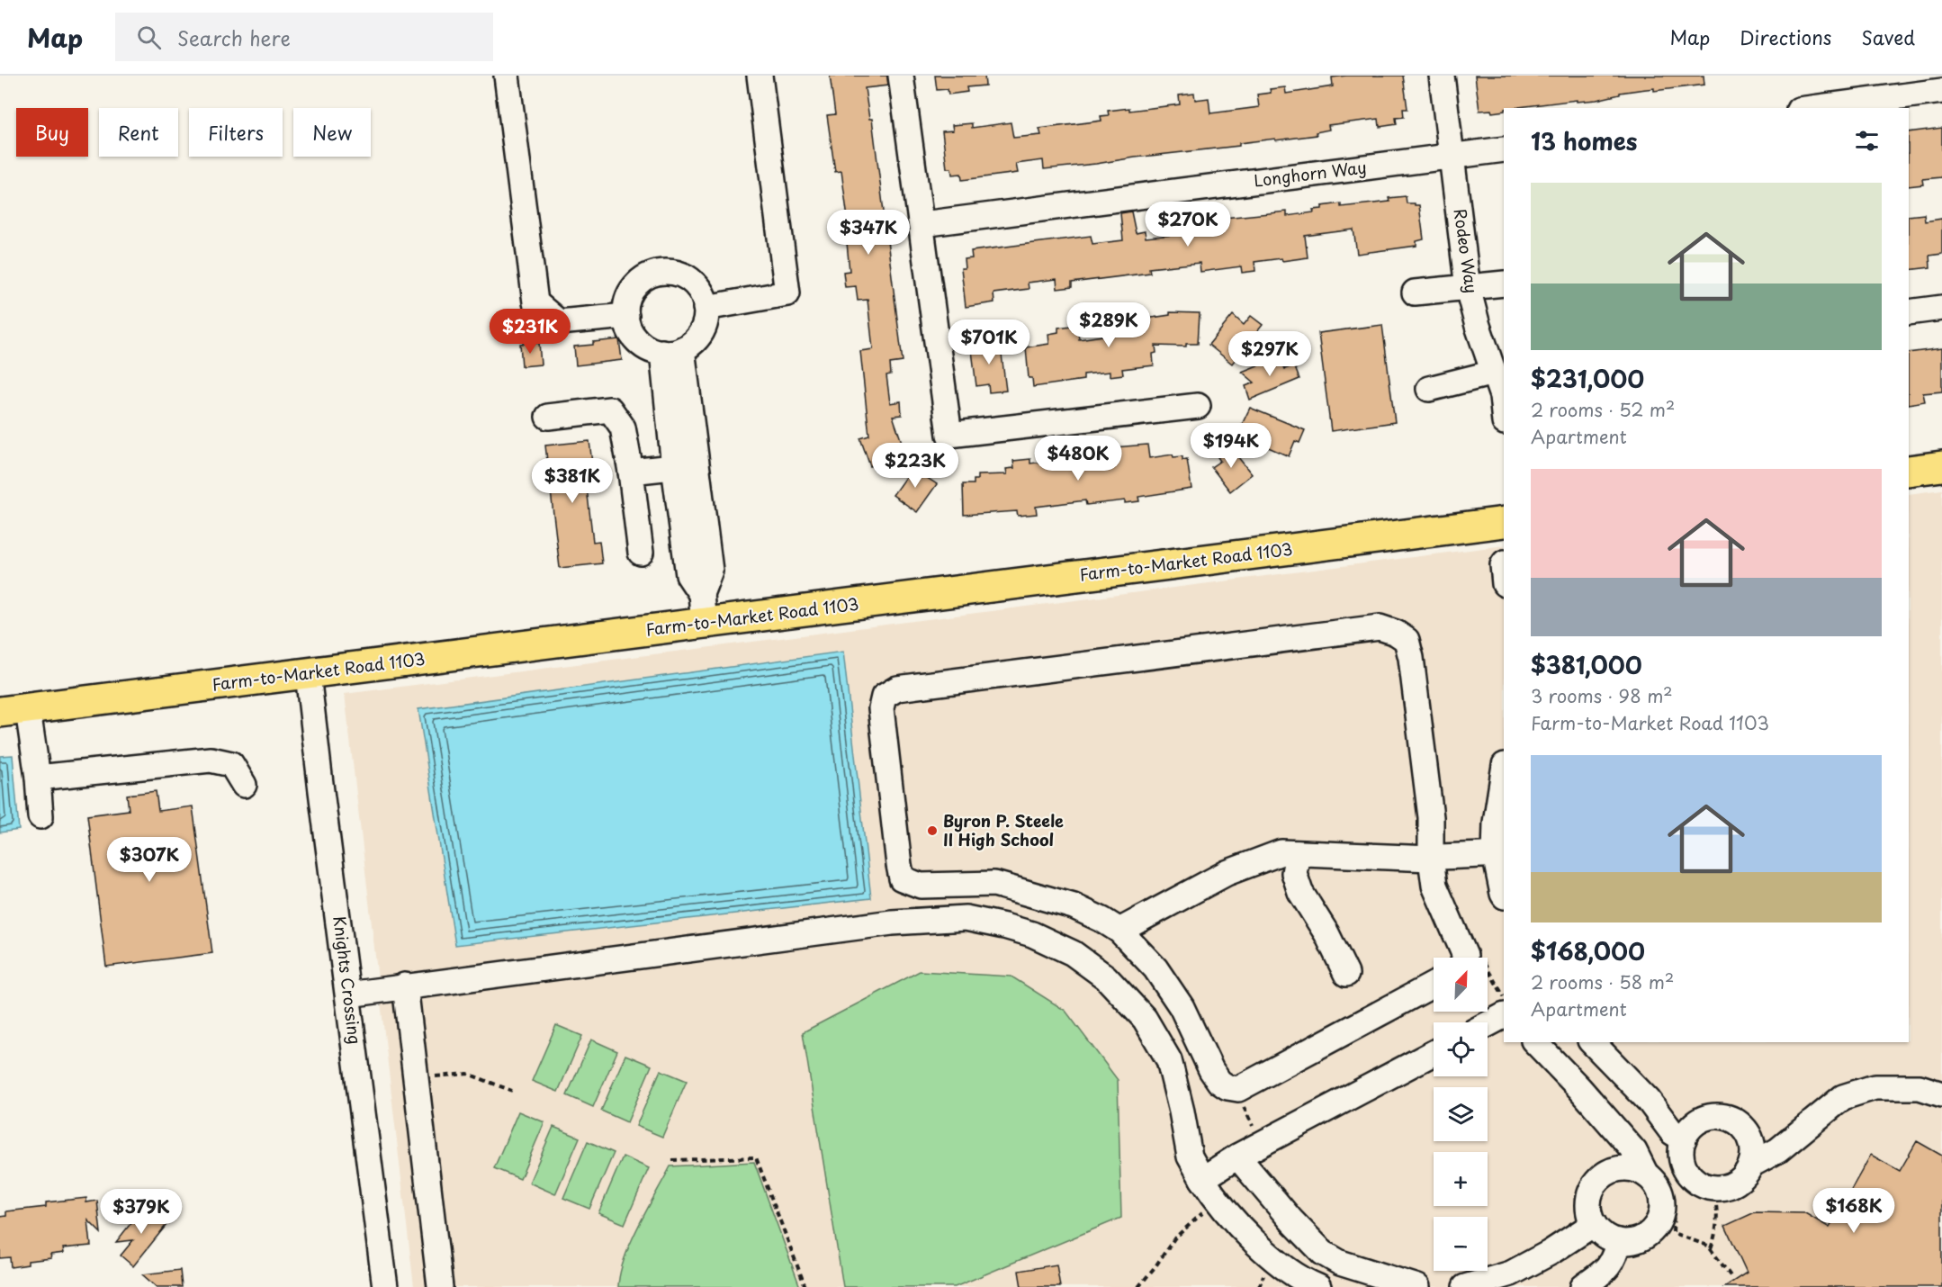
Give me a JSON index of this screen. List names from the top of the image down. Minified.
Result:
{"streets":{"main road":["Farm-to-Market Road 1103"],"street":["Longhorn Way","Rodeo Way","Knights Crossing"]},"crossings":[["Longhorn Way","Rodeo Way"],["Farm-to-Market Road 1103","Knights Crossing"]],"places":["Byron P. Steele II High School"],"north":"top right","page":{"header":"Map","search":"Search here","nav":["Map","Directions","Saved"],"chip":["Buy","Rent","Filters","New"],"heading":"13 homes","list":[{"name":"$231,000","note":"2 rooms · 52 m² · Apartment"},{"name":"$381,000","note":"3 rooms · 98 m² · Farm-to-Market Road 1103"},{"name":"$168,000","note":"2 rooms · 58 m² · Apartment"}],"price":["$270K","$347K","$289K","$231K","$701K","$297K","$194K","$480K","$223K","$381K","$307K","$168K","$379K"],"map_buttons":["+","−"]}}
